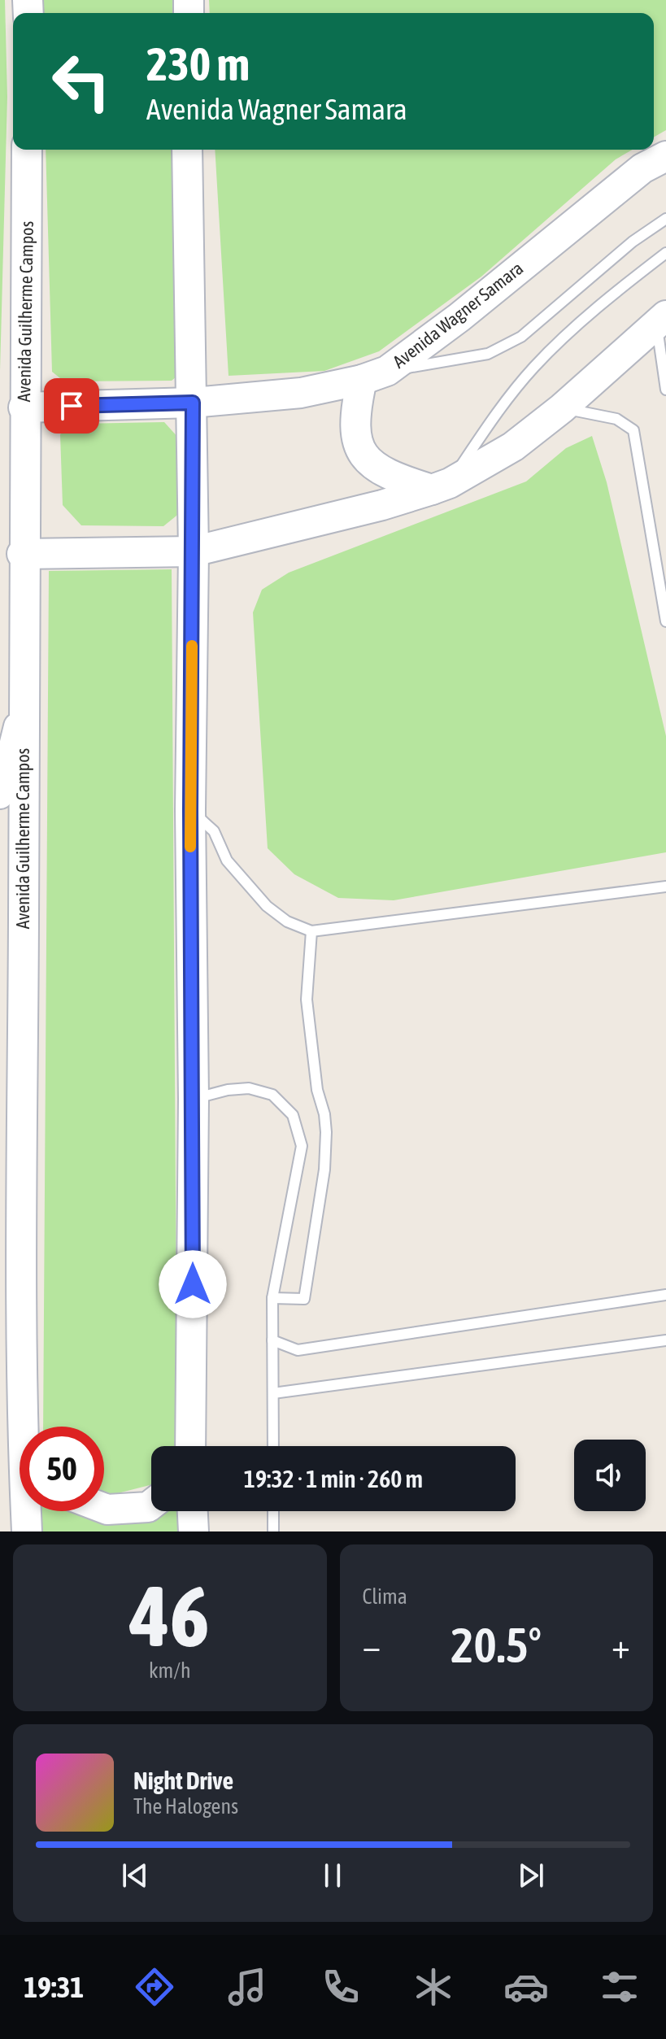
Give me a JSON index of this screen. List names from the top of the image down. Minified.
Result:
{"streets":{"main road":["Avenida Guilherme Campos","Avenida Wagner Samara"]},"crossings":[["Avenida Guilherme Campos","Avenida Wagner Samara"]],"page":{"turn":["230 m","Avenida Wagner Samara"],"limit":"50","trip":"19:32 · 1 min · 260 m","tile":[["46","km/h"],"Clima"],"heat":["−","20.5°","+"],"song":["Night Drive","The Halogens"],"tabs":"19:31"}}
